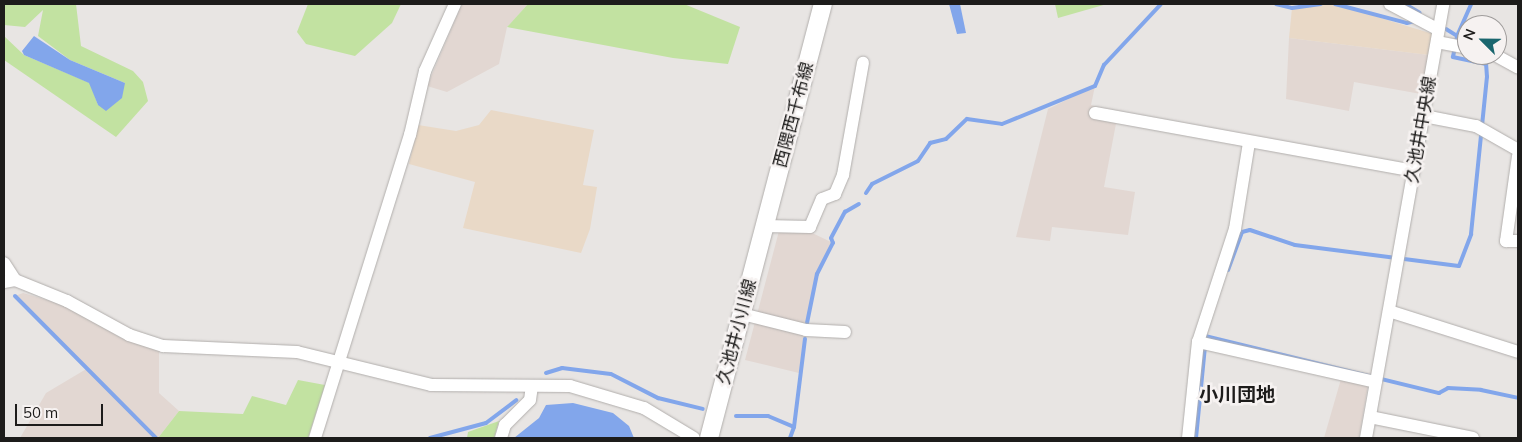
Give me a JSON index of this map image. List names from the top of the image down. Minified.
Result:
{"streets":{"street":["西隈西千布線","久池井中央線","久池井小川線"]},"crossings":[["西隈西千布線","久池井小川線"]],"districts":["小川団地"],"scale_bar":"50 m","north":"top left"}
